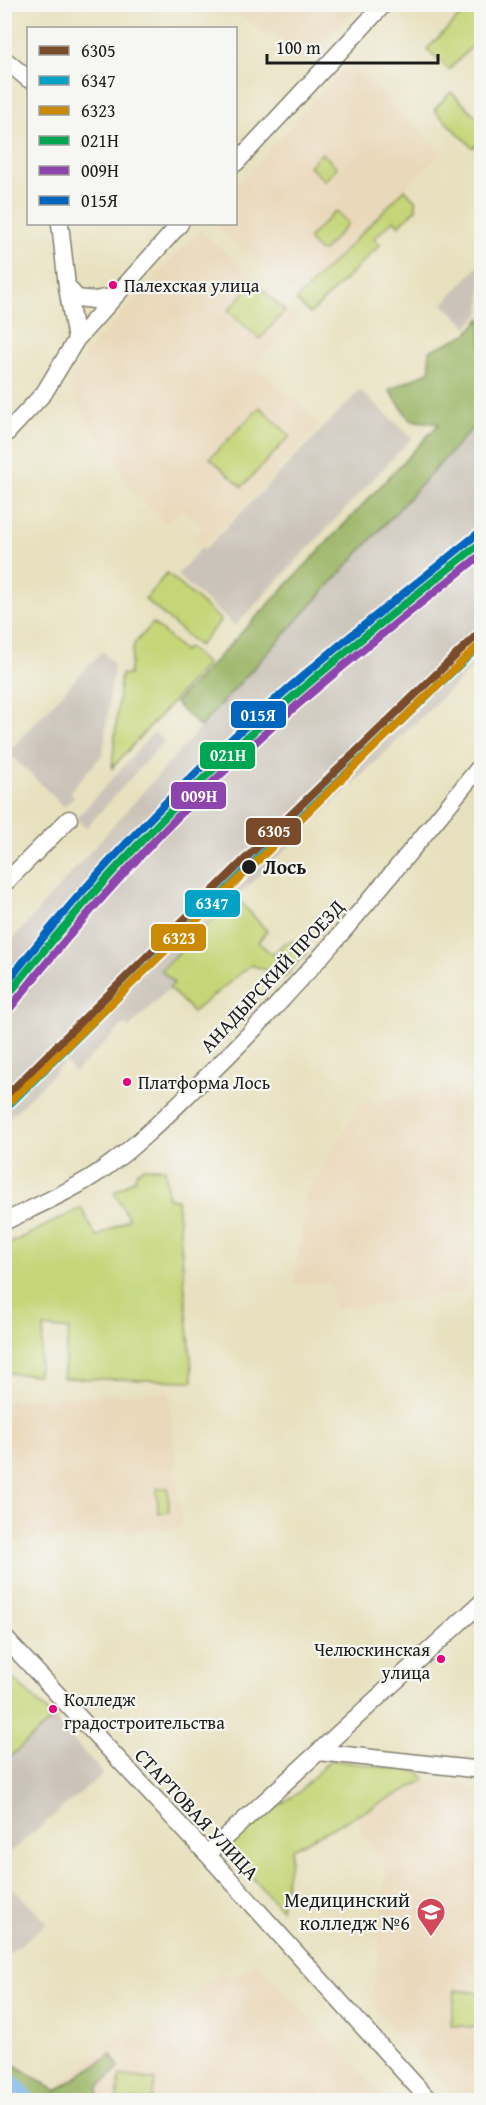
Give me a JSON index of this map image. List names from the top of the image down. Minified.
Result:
{"streets":{"street":["АНАДЫРСКИЙ ПРОЕЗД","СТАРТОВАЯ УЛИЦА"]},"places":{"other":["Палехская улица","Лось","Платформа Лось","Челюскинская улица","Колледж градостроительства"],"school or university":["Медицинский колледж №6"]},"lines":["transit line 015Я","transit line 021Н","transit line 009Н","transit line 6305","transit line 6323","transit line 6347"],"legend":["6305","6347","6323","021Н","009Н","015Я"],"scale_bar":"100 m"}
